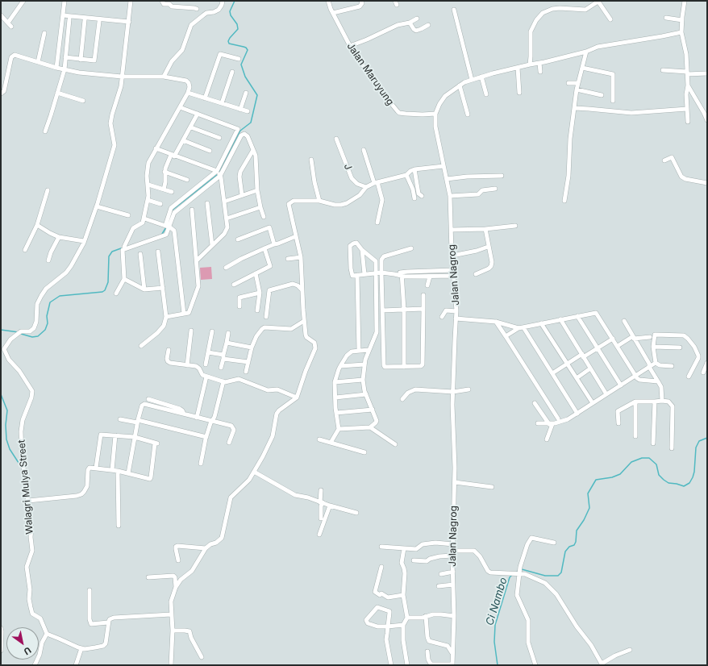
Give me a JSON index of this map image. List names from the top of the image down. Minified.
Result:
{"streets":{"street":["Jalan Maruyung","J","Jalan Nagrog","Walagri Mulya Street"]},"crossings":[["Jalan Maruyung","Jalan Nagrog"]],"water":["Ci Nambo"],"north":"bottom right"}
